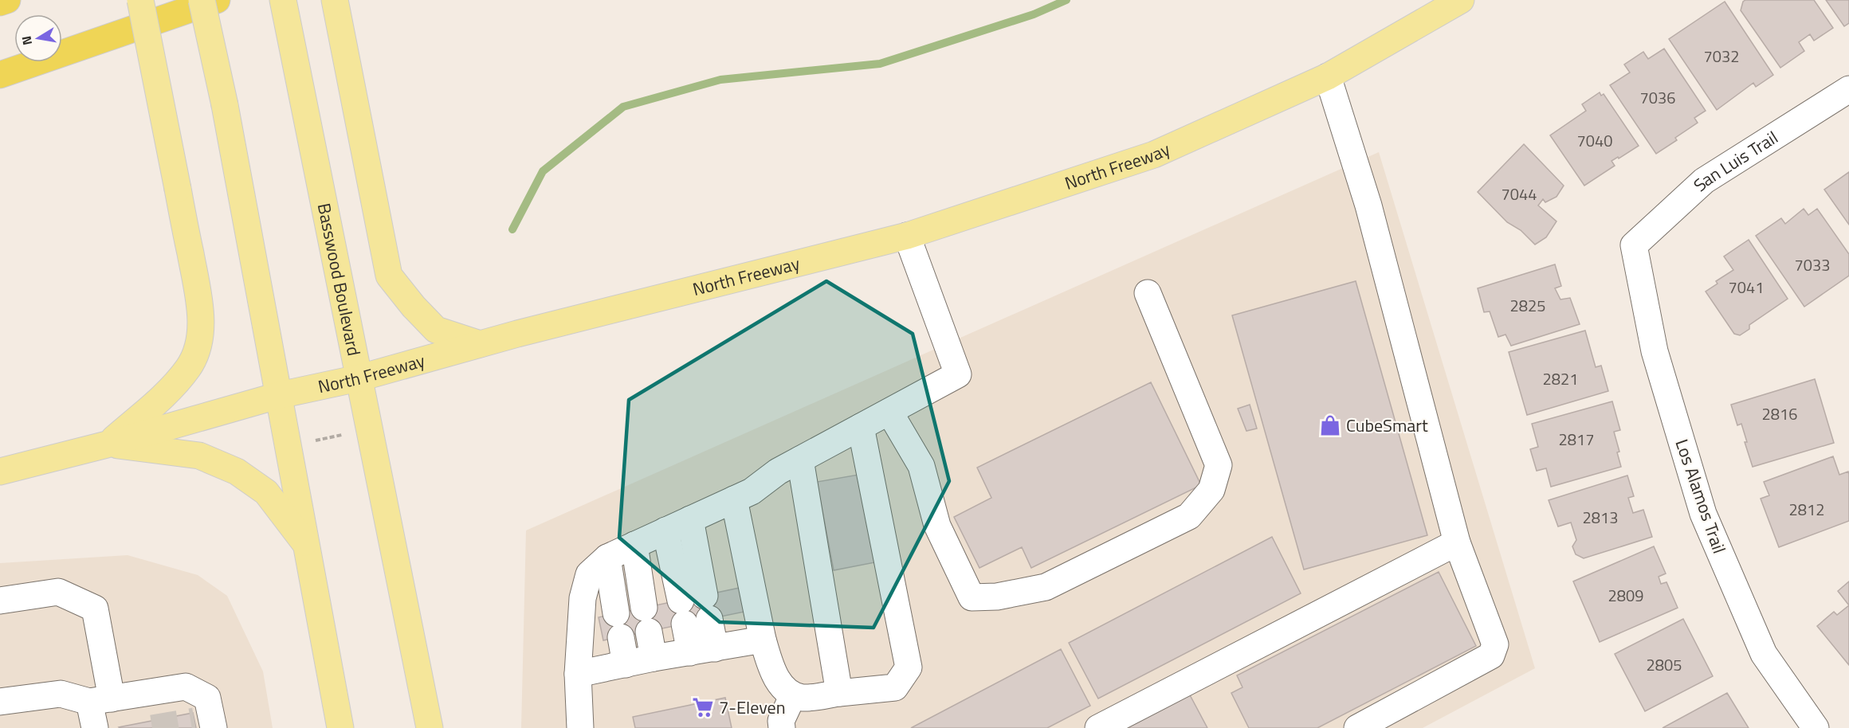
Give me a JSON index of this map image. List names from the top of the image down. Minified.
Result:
{"streets":{"main road":["North Freeway","Basswood Boulevard"],"street":["San Luis Trail","Los Alamos Trail"]},"crossings":[["San Luis Trail","Los Alamos Trail"],["North Freeway","Basswood Boulevard"]],"places":{"shop":["CubeSmart"],"supermarket":["7-Eleven"]},"house_numbers":["7032","7036","7040","7044","7033","7041","2825","2821","2816","2817","2812","2813","2809","2805"],"north":"left"}
